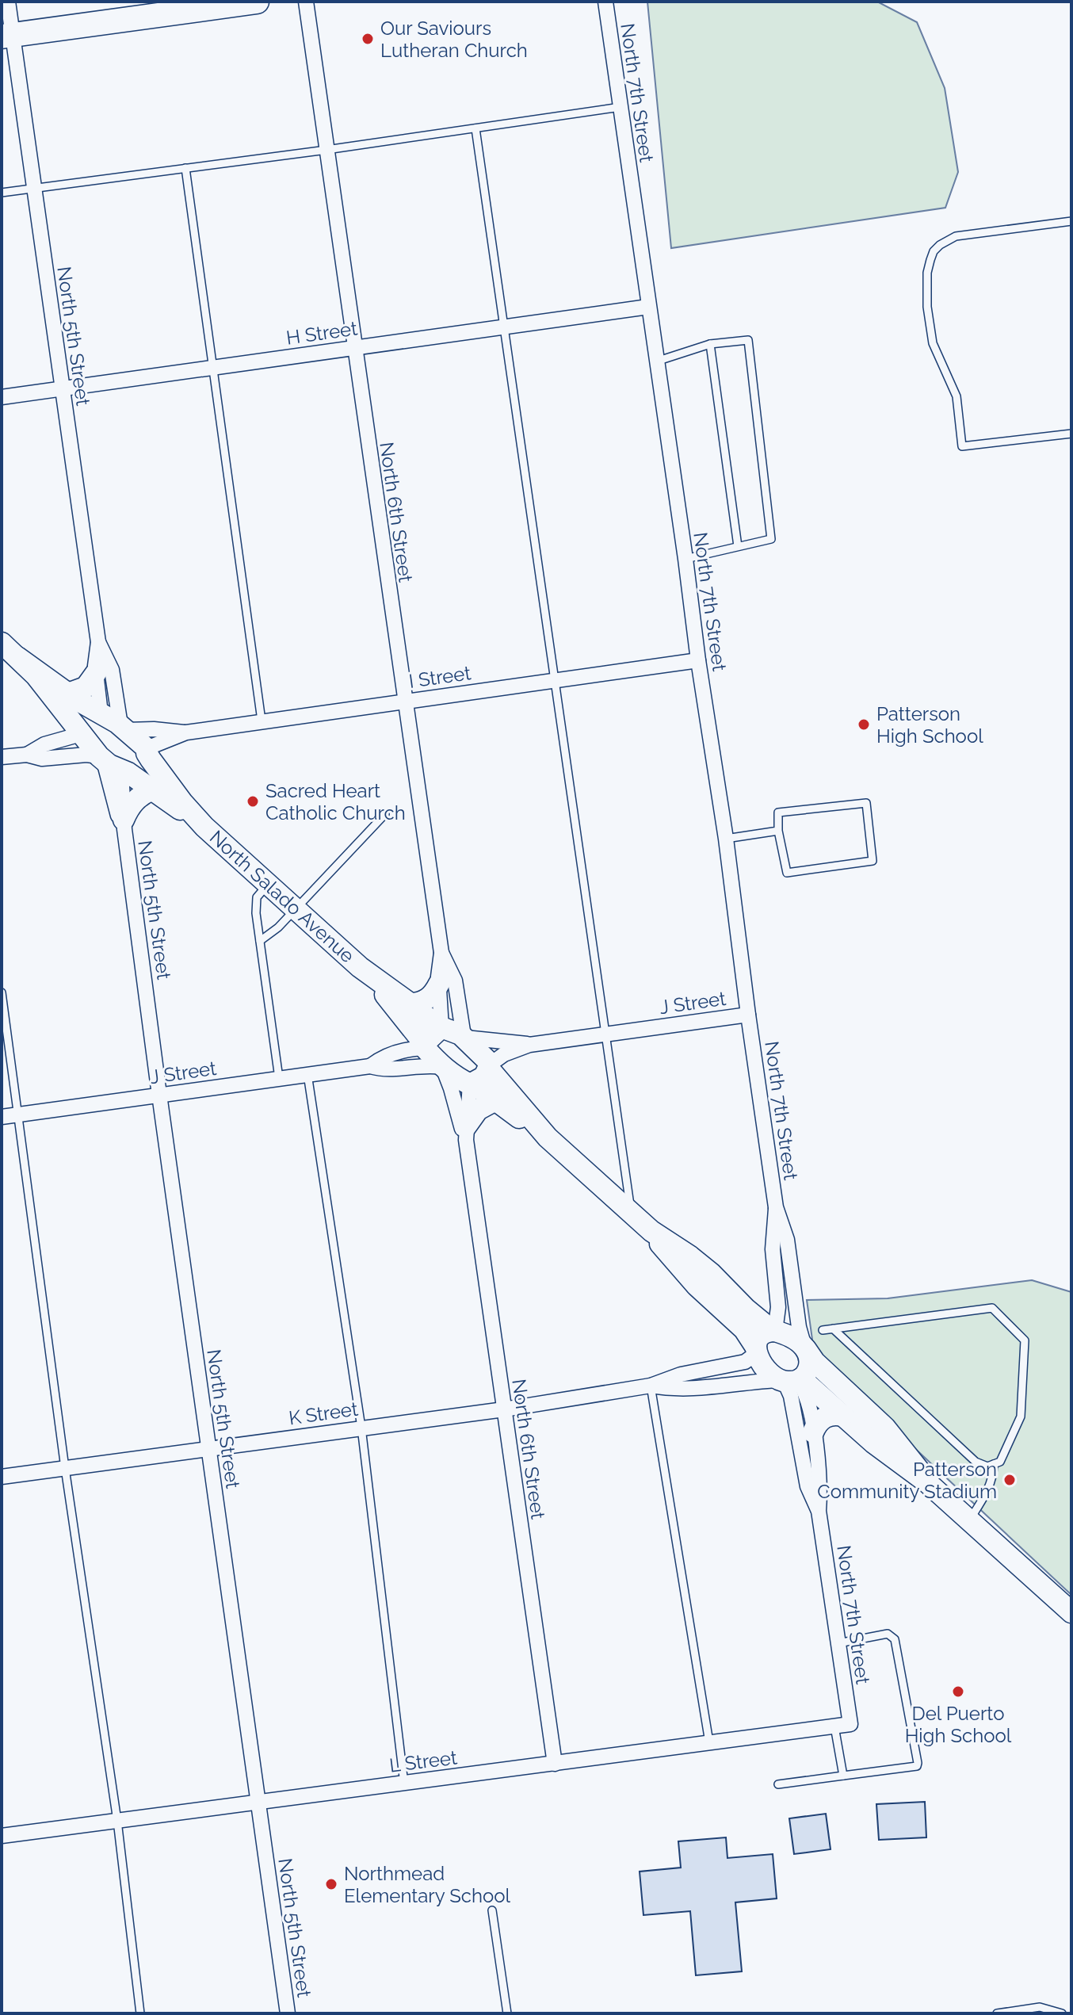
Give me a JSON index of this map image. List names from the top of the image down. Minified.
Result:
{"streets":{"main road":["North Salado Avenue"],"street":["North 7th Street","H Street","North 5th Street","North 6th Street","I Street","J Street","K Street","L Street"]},"crossings":[["North 7th Street","H Street"],["North 7th Street","I Street"],["North 7th Street","North Salado Avenue"],["North 7th Street","J Street"],["North 7th Street","K Street"],["North 7th Street","L Street"],["H Street","North 5th Street"],["H Street","North 6th Street"],["North 5th Street","I Street"],["North 5th Street","North Salado Avenue"],["North 5th Street","J Street"],["North 5th Street","K Street"],["North 5th Street","L Street"],["North 6th Street","I Street"],["North 6th Street","North Salado Avenue"],["North 6th Street","J Street"],["North 6th Street","K Street"],["North 6th Street","L Street"],["I Street","North Salado Avenue"],["North Salado Avenue","J Street"],["North Salado Avenue","K Street"]],"places":["Our Saviours Lutheran Church","Patterson High School","Sacred Heart Catholic Church","Patterson Community Stadium","Del Puerto High School","Northmead Elementary School"]}
